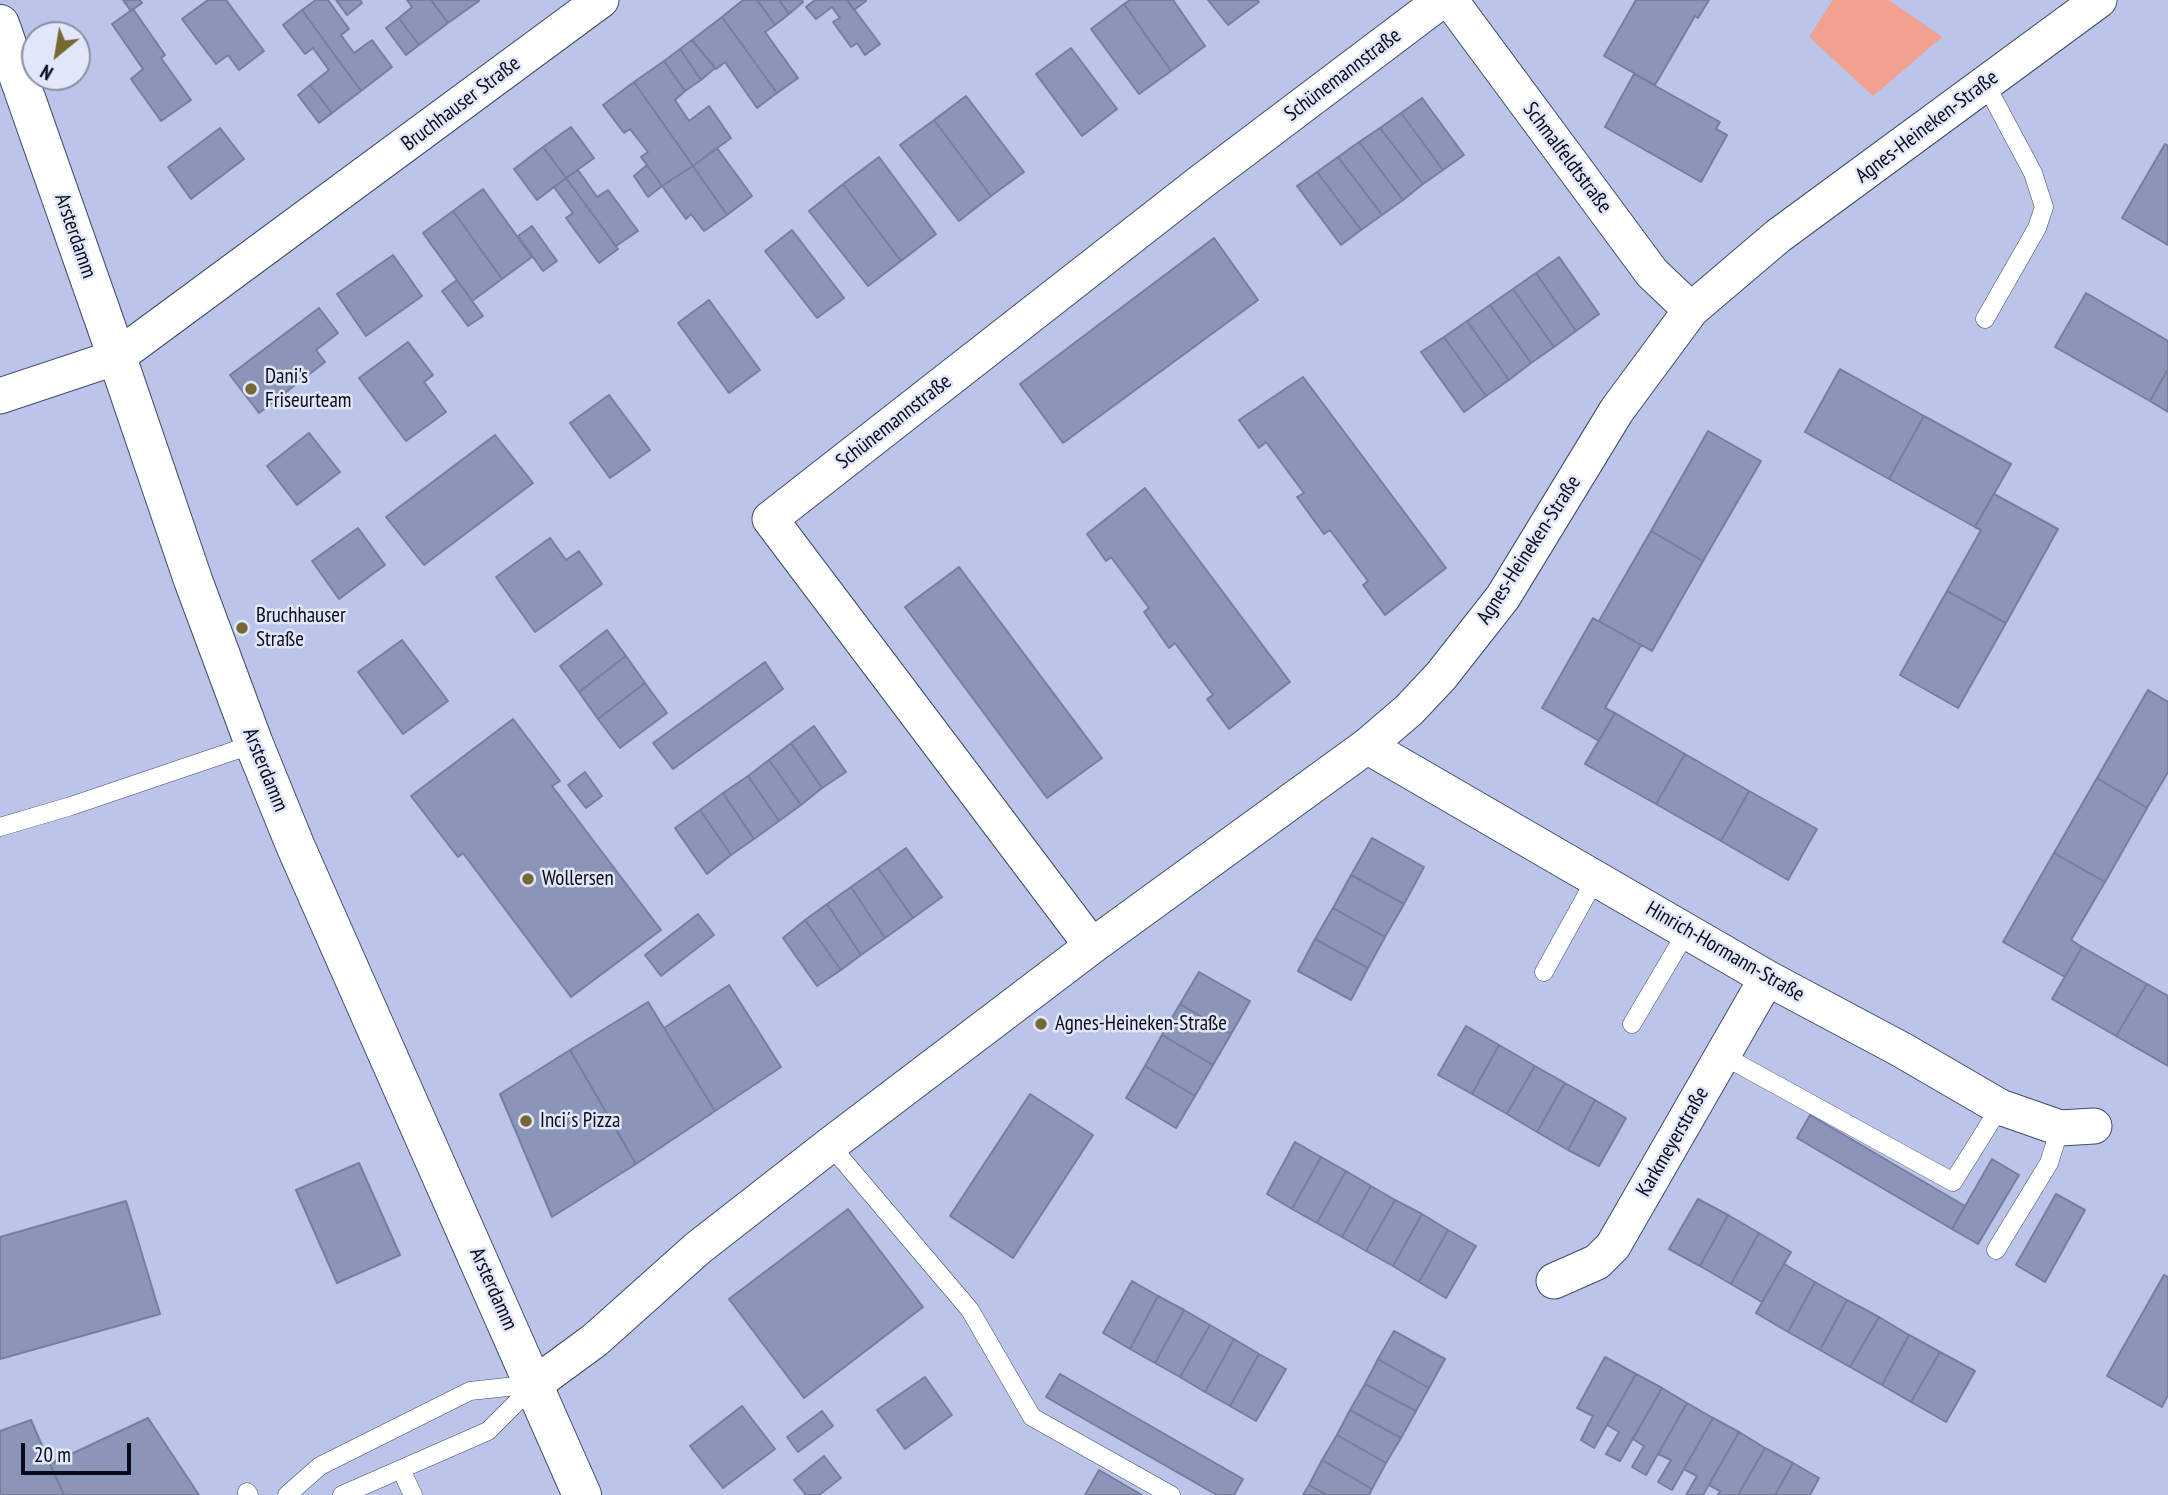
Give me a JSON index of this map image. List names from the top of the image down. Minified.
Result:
{"streets":{"street":["Schünemannstraße","Bruchhauser Straße","Agnes-Heineken-Straße","Schmalfeldtstraße","Arsterdamm","Hinrich-Hormann-Straße","Karkmeyerstraße"]},"crossings":[["Schünemannstraße","Agnes-Heineken-Straße"],["Bruchhauser Straße","Arsterdamm"],["Agnes-Heineken-Straße","Schmalfeldtstraße"],["Agnes-Heineken-Straße","Arsterdamm"],["Agnes-Heineken-Straße","Hinrich-Hormann-Straße"],["Hinrich-Hormann-Straße","Karkmeyerstraße"]],"places":["Dani's Friseurteam","Bruchhauser Straße","Wollersen","Agnes-Heineken-Straße","Inci´s Pizza"],"scale_bar":"20 m","north":"bottom left"}
